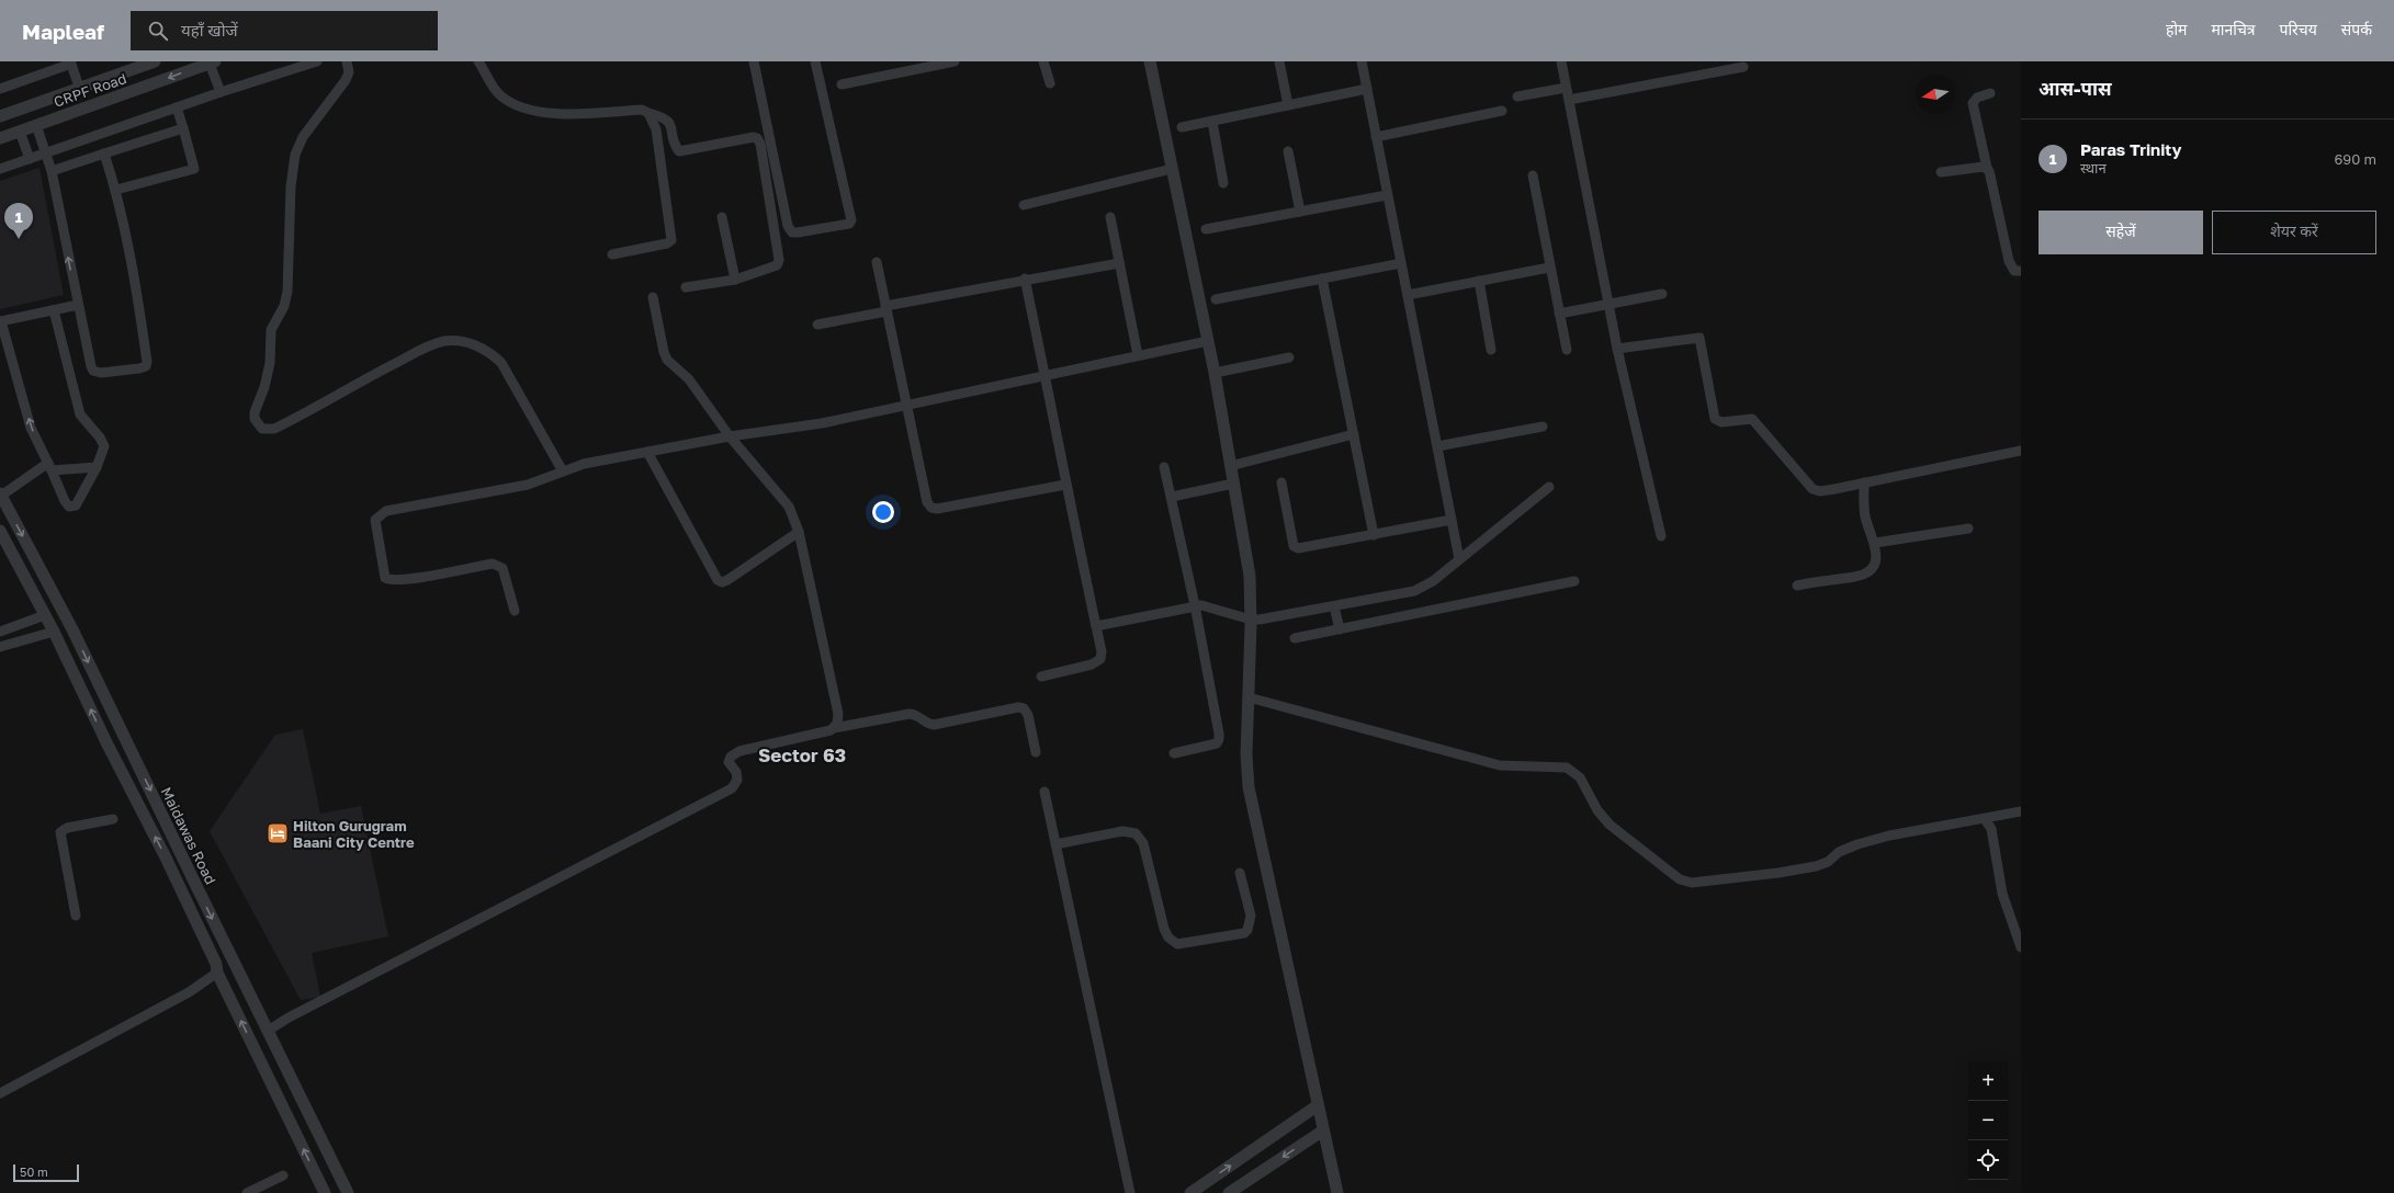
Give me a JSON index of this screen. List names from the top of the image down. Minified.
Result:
{"streets":{"street":["CRPF Road","Maidawas Road"]},"districts":["Sector 63"],"places":{"hotel":["Hilton Gurugram Baani City Centre"]},"scale_bar":"50 m","north":"left","page":{"header":"Mapleaf","search":"यहाँ खोजें","nav":["होम","मानचित्र","परिचय","संपर्क"],"heading":"आस-पास","list":[{"mark":"1","name":"Paras Trinity","note":"स्थान","value":"690 m"}],"buttons":["सहेजें","शेयर करें"],"pins":"1","map_buttons":["+","−"],"scale":"50 m"}}
